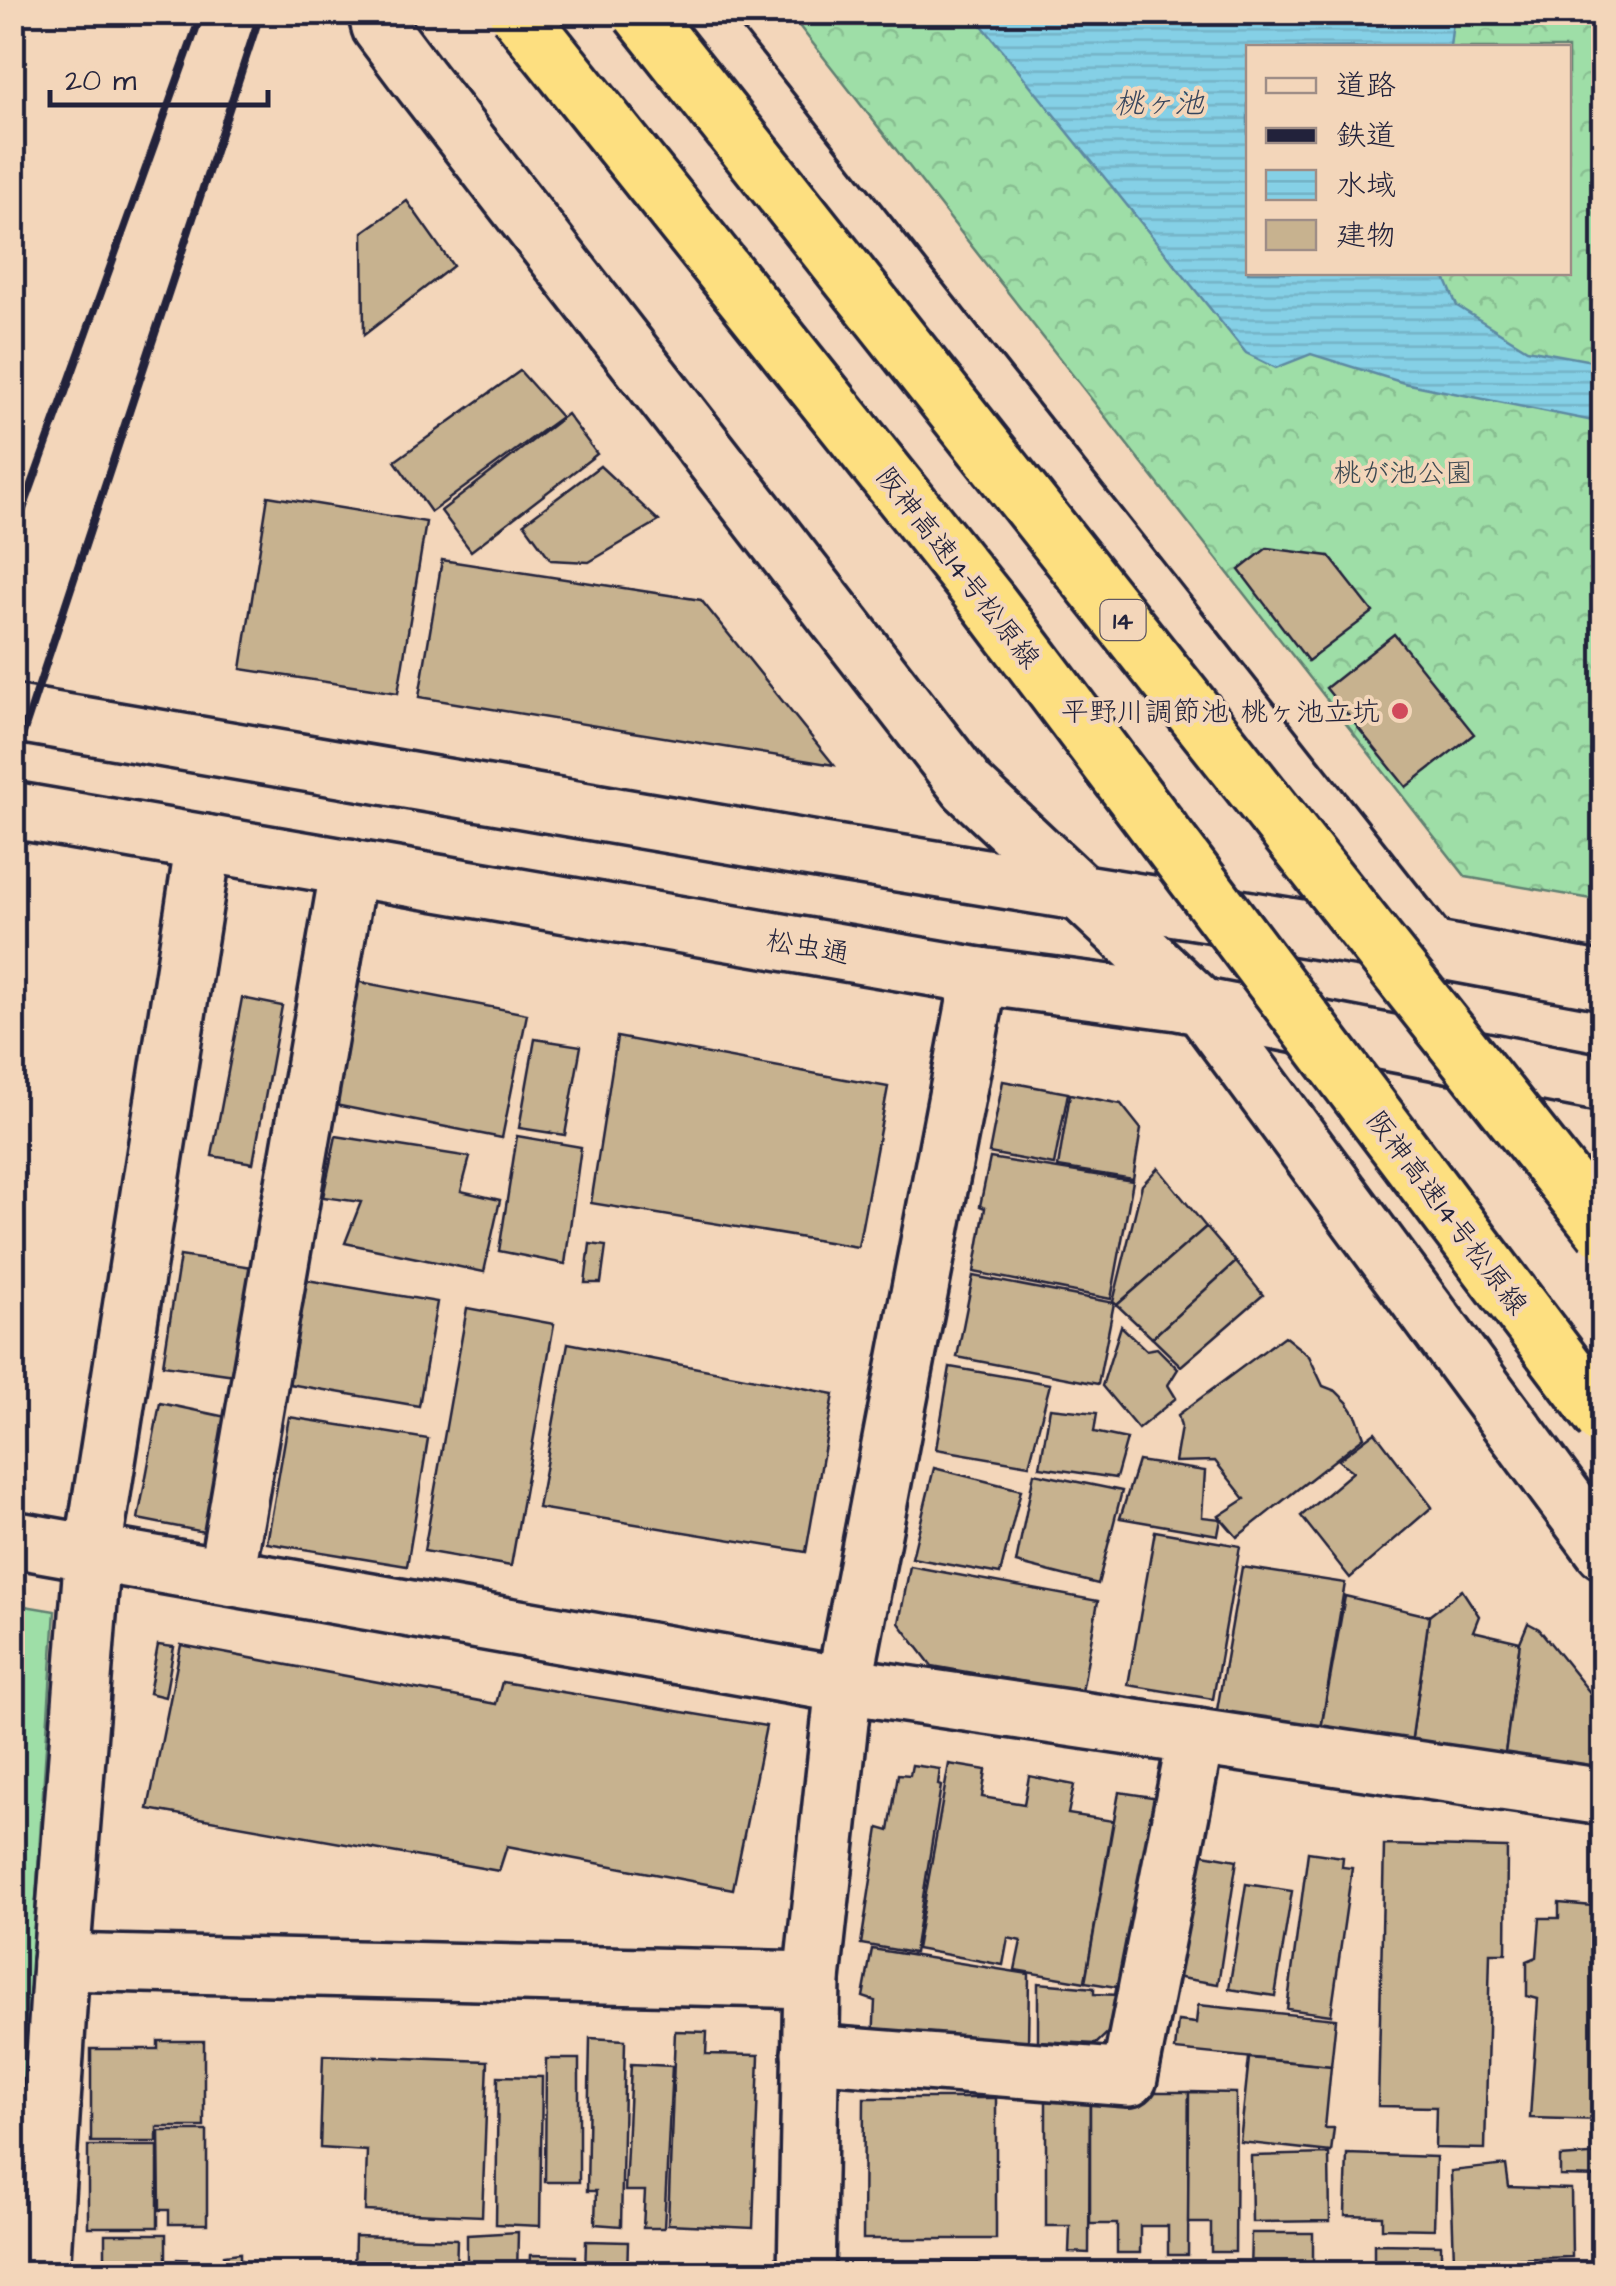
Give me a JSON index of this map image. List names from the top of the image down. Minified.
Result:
{"streets":{"highway":["阪神高速14号松原線","14"],"street":["松虫通"]},"water":["桃ヶ池"],"parks":["桃が池公園"],"places":["平野川調節池 桃ヶ池立坑"],"legend":["道路","鉄道","水域","建物"],"scale_bar":"20 m"}
